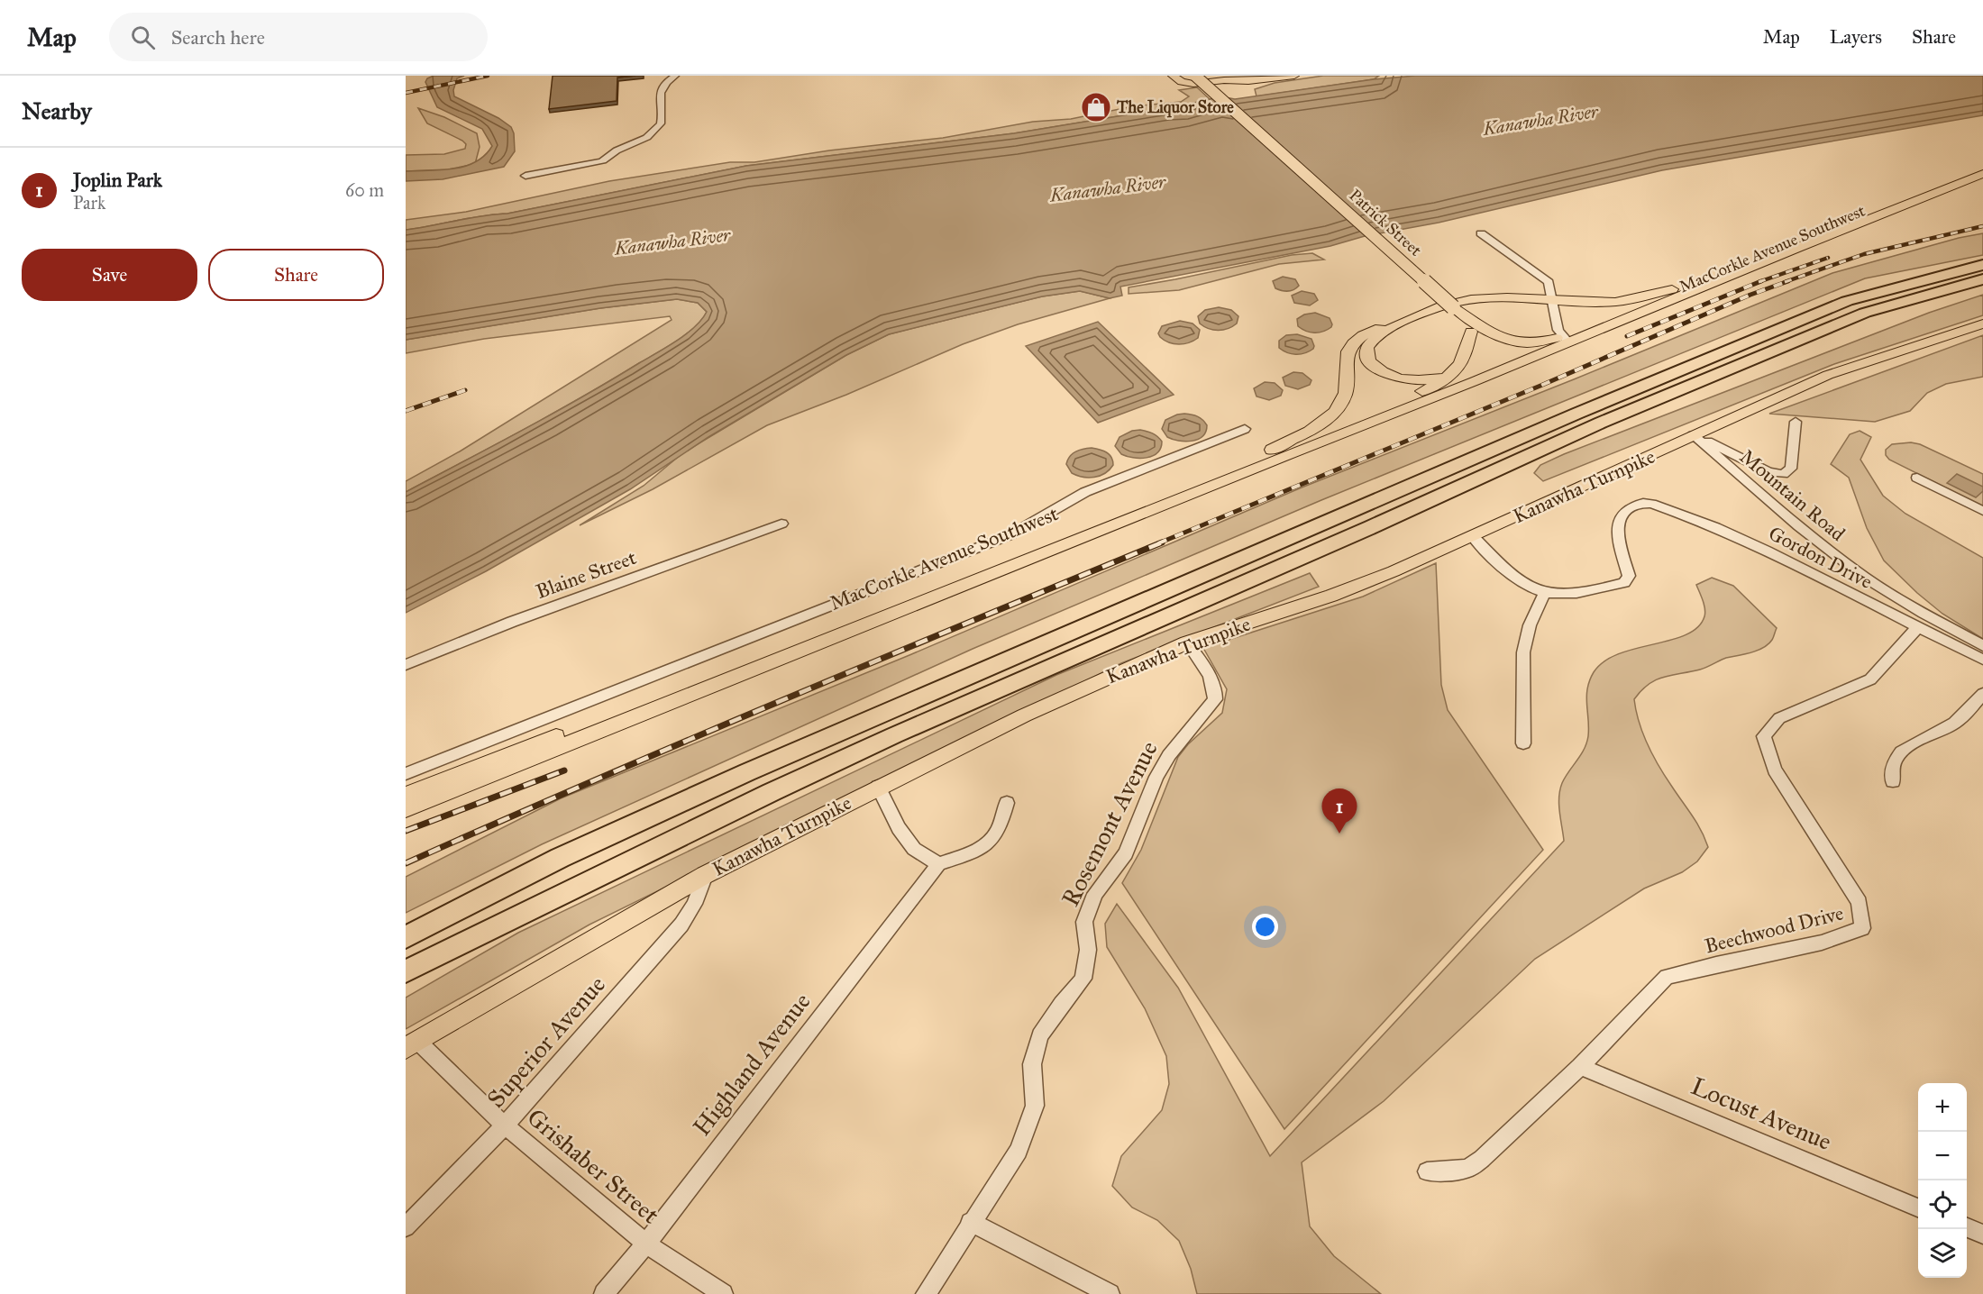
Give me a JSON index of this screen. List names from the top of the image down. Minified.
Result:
{"streets":{"main road":["Patrick Street","MacCorkle Avenue Southwest","Kanawha Turnpike"],"street":["Mountain Road","Gordon Drive","Blaine Street","Rosemont Avenue","Beechwood Drive","Superior Avenue","Highland Avenue","Locust Avenue","Grishaber Street"]},"crossings":[["Patrick Street","MacCorkle Avenue Southwest"],["Kanawha Turnpike","Mountain Road"],["Kanawha Turnpike","Rosemont Avenue"],["Kanawha Turnpike","Superior Avenue"],["Kanawha Turnpike","Grishaber Street"],["Gordon Drive","Beechwood Drive"],["Beechwood Drive","Locust Avenue"],["Superior Avenue","Grishaber Street"],["Highland Avenue","Grishaber Street"]],"water":["Kanawha River"],"places":{"shop":["The Liquor Store"]},"page":{"header":"Map","search":"Search here","nav":["Map","Layers","Share"],"heading":"Nearby","list":[{"mark":"1","name":"Joplin Park","note":"Park","value":"60 m"}],"buttons":["Save","Share"],"pins":"1","map_buttons":["+","−"]}}
